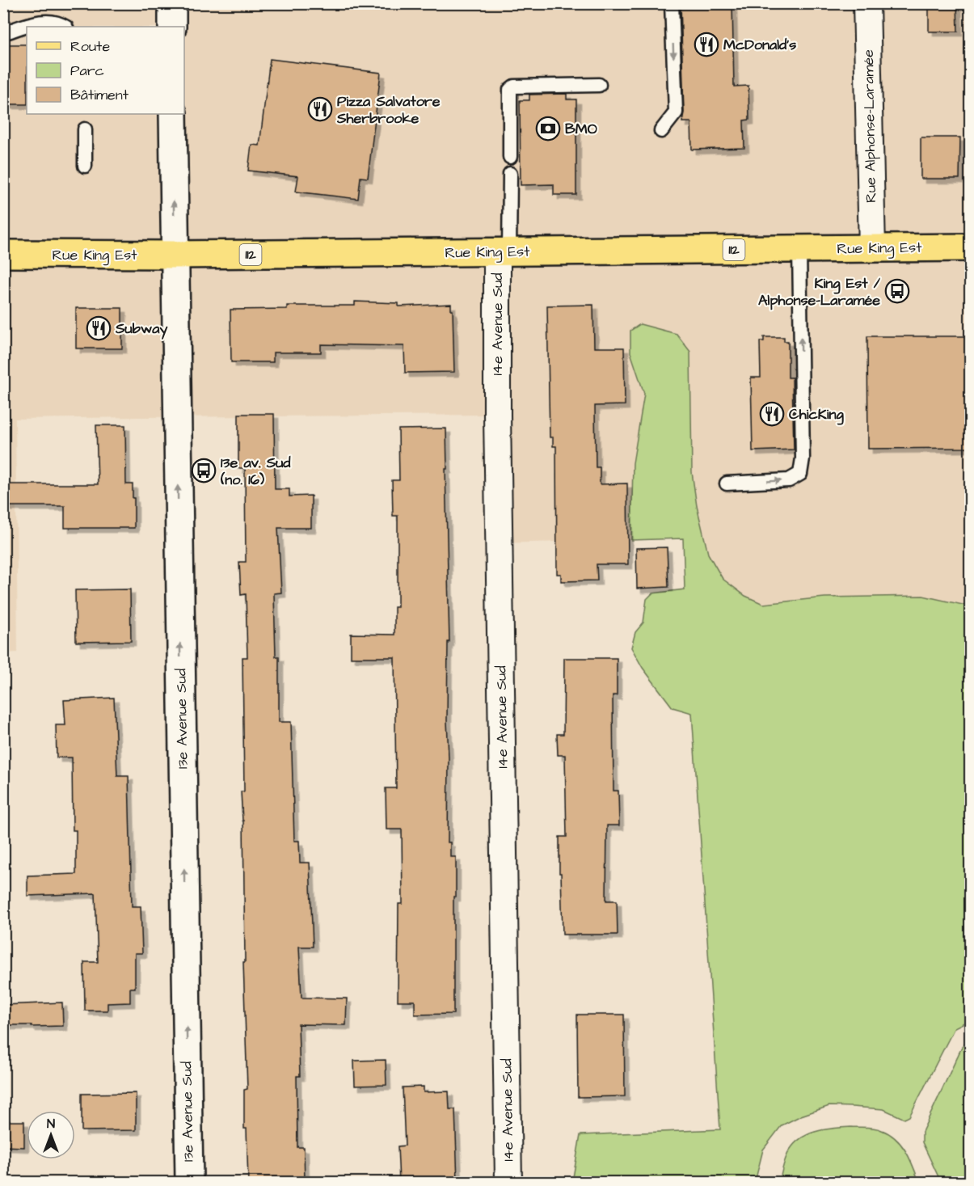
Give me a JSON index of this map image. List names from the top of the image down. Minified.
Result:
{"streets":{"main road":["Rue King Est","112","13e Avenue Sud"],"street":["Rue Alphonse-Laramée","14e Avenue Sud"]},"crossings":[["Rue Alphonse-Laramée","Rue King Est"],["Rue King Est","14e Avenue Sud"],["Rue King Est","13e Avenue Sud"]],"one_way":["13e Avenue Sud"],"places":{"restaurant":["McDonald's","Pizza Salvatore Sherbrooke","Subway","ChicKing"],"bank":["BMO"],"bus stop":["King Est / Alphonse-Laramée","13e av. Sud (no. 16)"]},"legend":["Route","Parc","Bâtiment"],"north":"top"}
